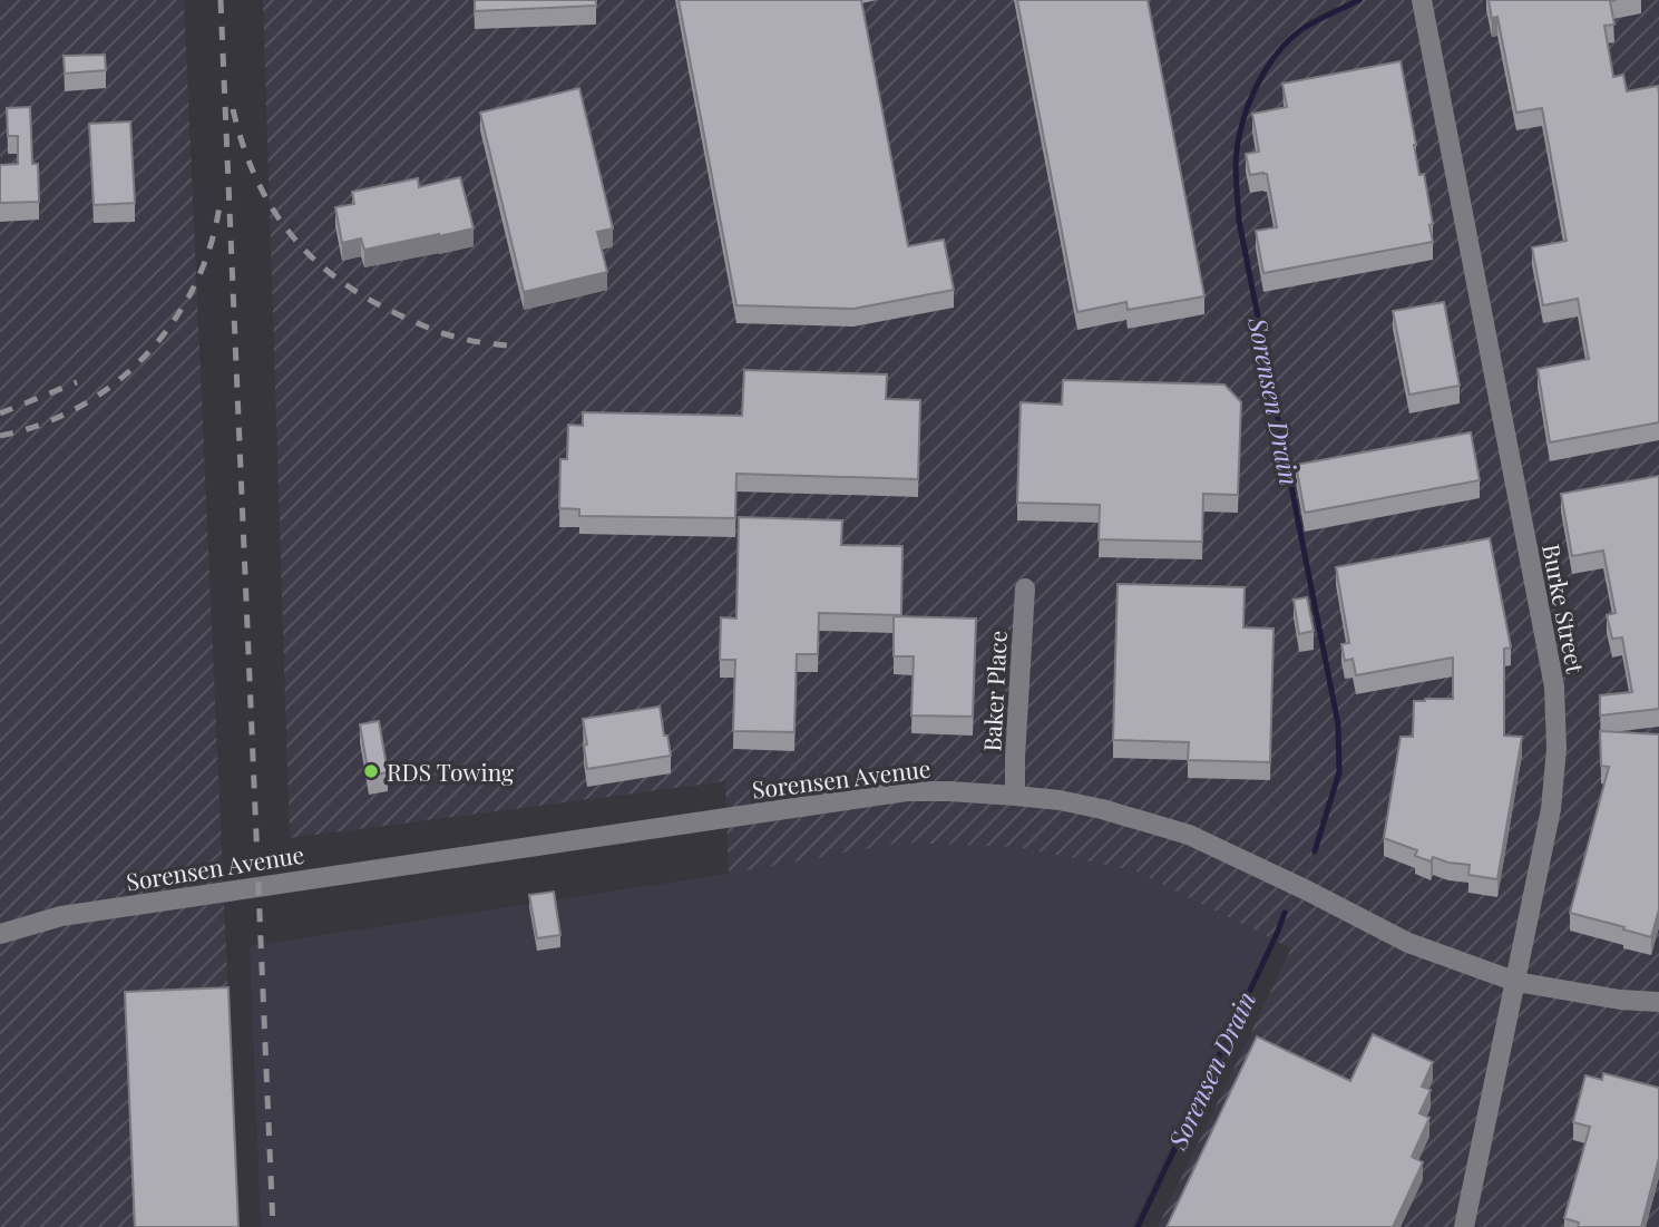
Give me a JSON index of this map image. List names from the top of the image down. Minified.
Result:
{"streets":{"street":["Burke Street","Baker Place","Sorensen Avenue"]},"crossings":[["Burke Street","Sorensen Avenue"],["Baker Place","Sorensen Avenue"]],"water":["Sorensen Drain"],"places":["RDS Towing"]}
